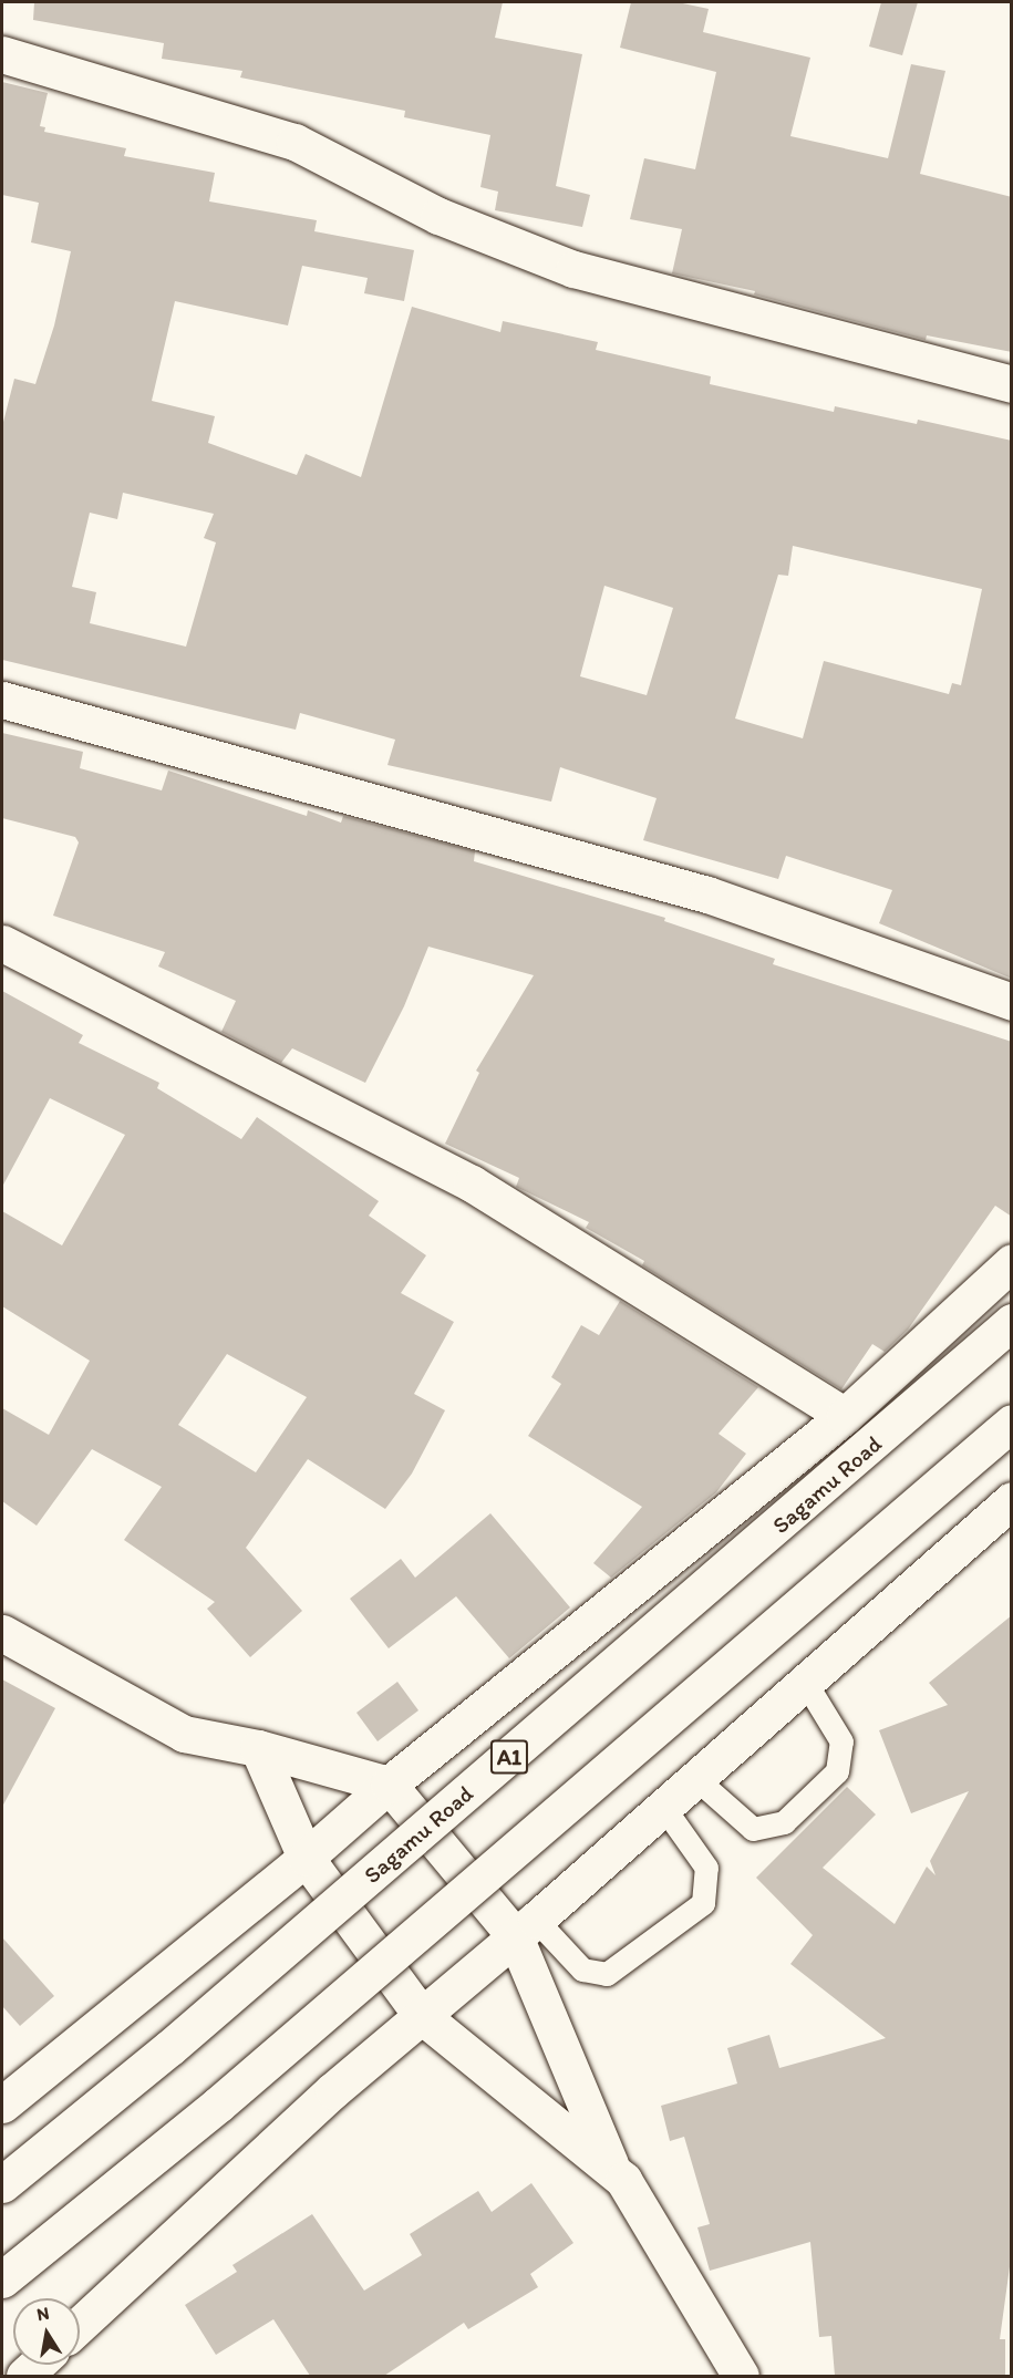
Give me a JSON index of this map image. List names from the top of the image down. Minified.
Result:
{"streets":{"main road":["Sagamu Road","A1"]},"north":"top"}
